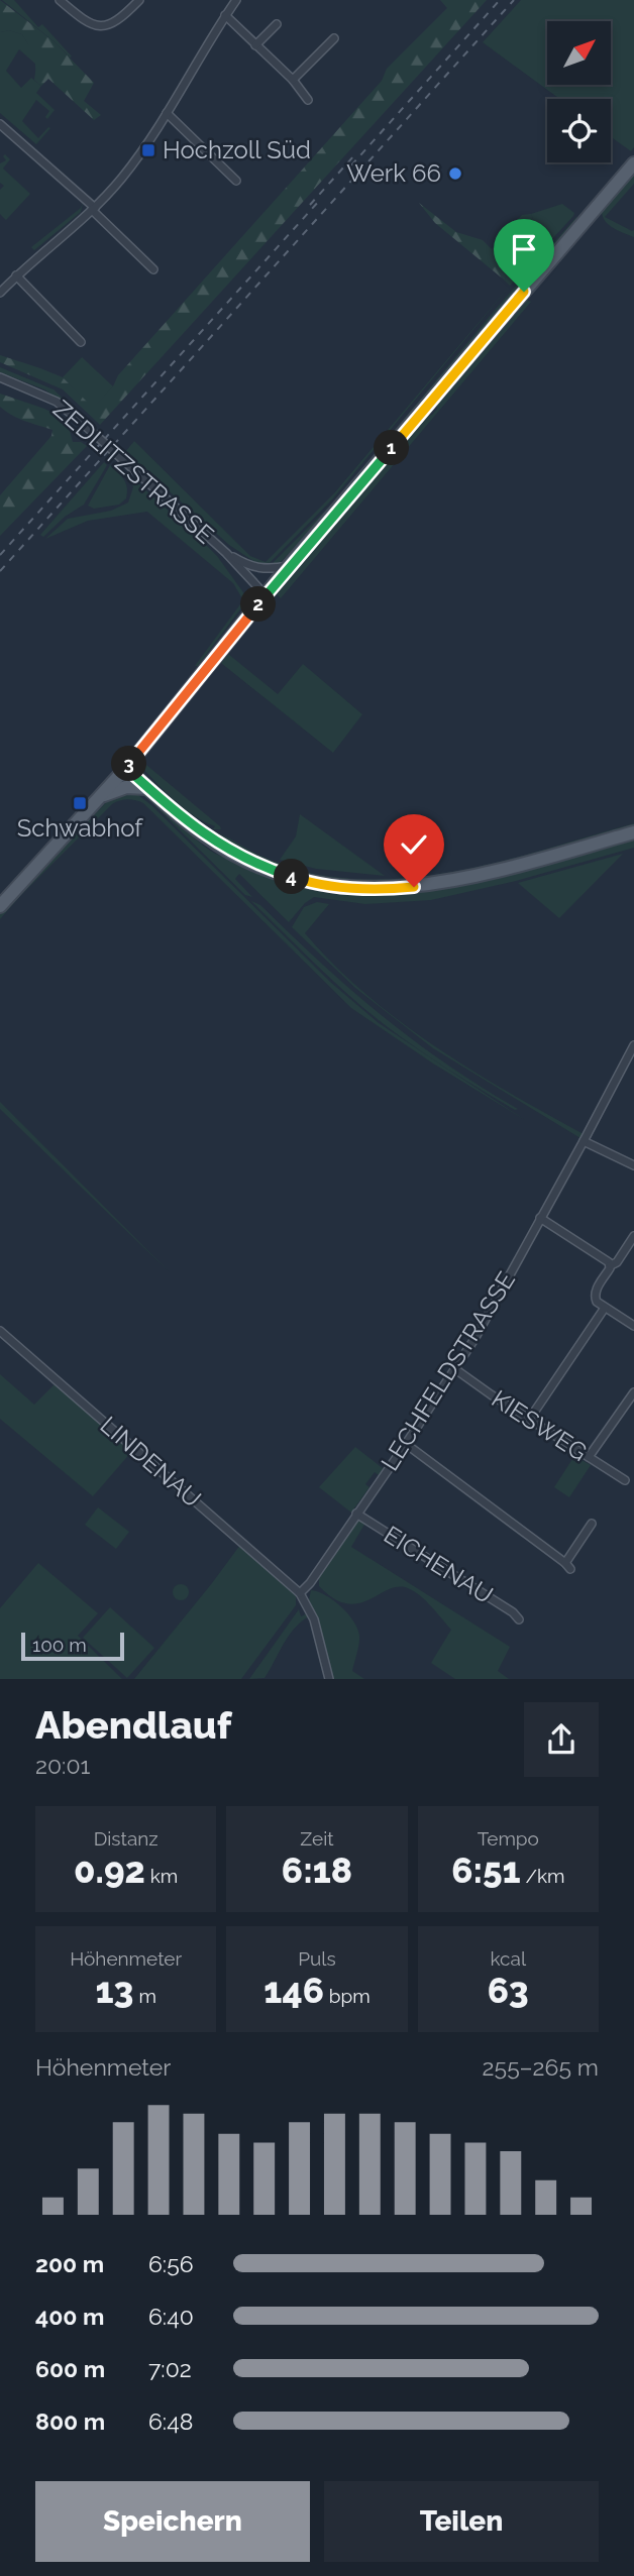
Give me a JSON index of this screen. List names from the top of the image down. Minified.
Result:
{"streets":{"street":["ZEDLITZSTRASSE","LECHFELDSTRASSE","KIESWEG","LINDENAU","EICHENAU"]},"crossings":[["LECHFELDSTRASSE","KIESWEG"],["LECHFELDSTRASSE","LINDENAU"],["LECHFELDSTRASSE","EICHENAU"]],"places":{"transit":["Hochzoll Süd","Schwabhof"],"other":["Werk 66"]},"scale_bar":"100 m","north":"top right","page":{"pins":["1","2","3","4"],"scale":"100 m","heading":["Abendlauf","20:01"],"stats":[["Distanz","0.92 km"],["Zeit","6:18"],["Tempo","6:51 /km"],["Höhenmeter","13 m"],["Puls","146 bpm"],["kcal","63"]],"chart":["Höhenmeter","255–265 m"],"list":[{"name":"200 m","note":"6:56"},{"name":"400 m","note":"6:40"},{"name":"600 m","note":"7:02"},{"name":"800 m","note":"6:48"}],"buttons":["Speichern","Teilen"]}}
